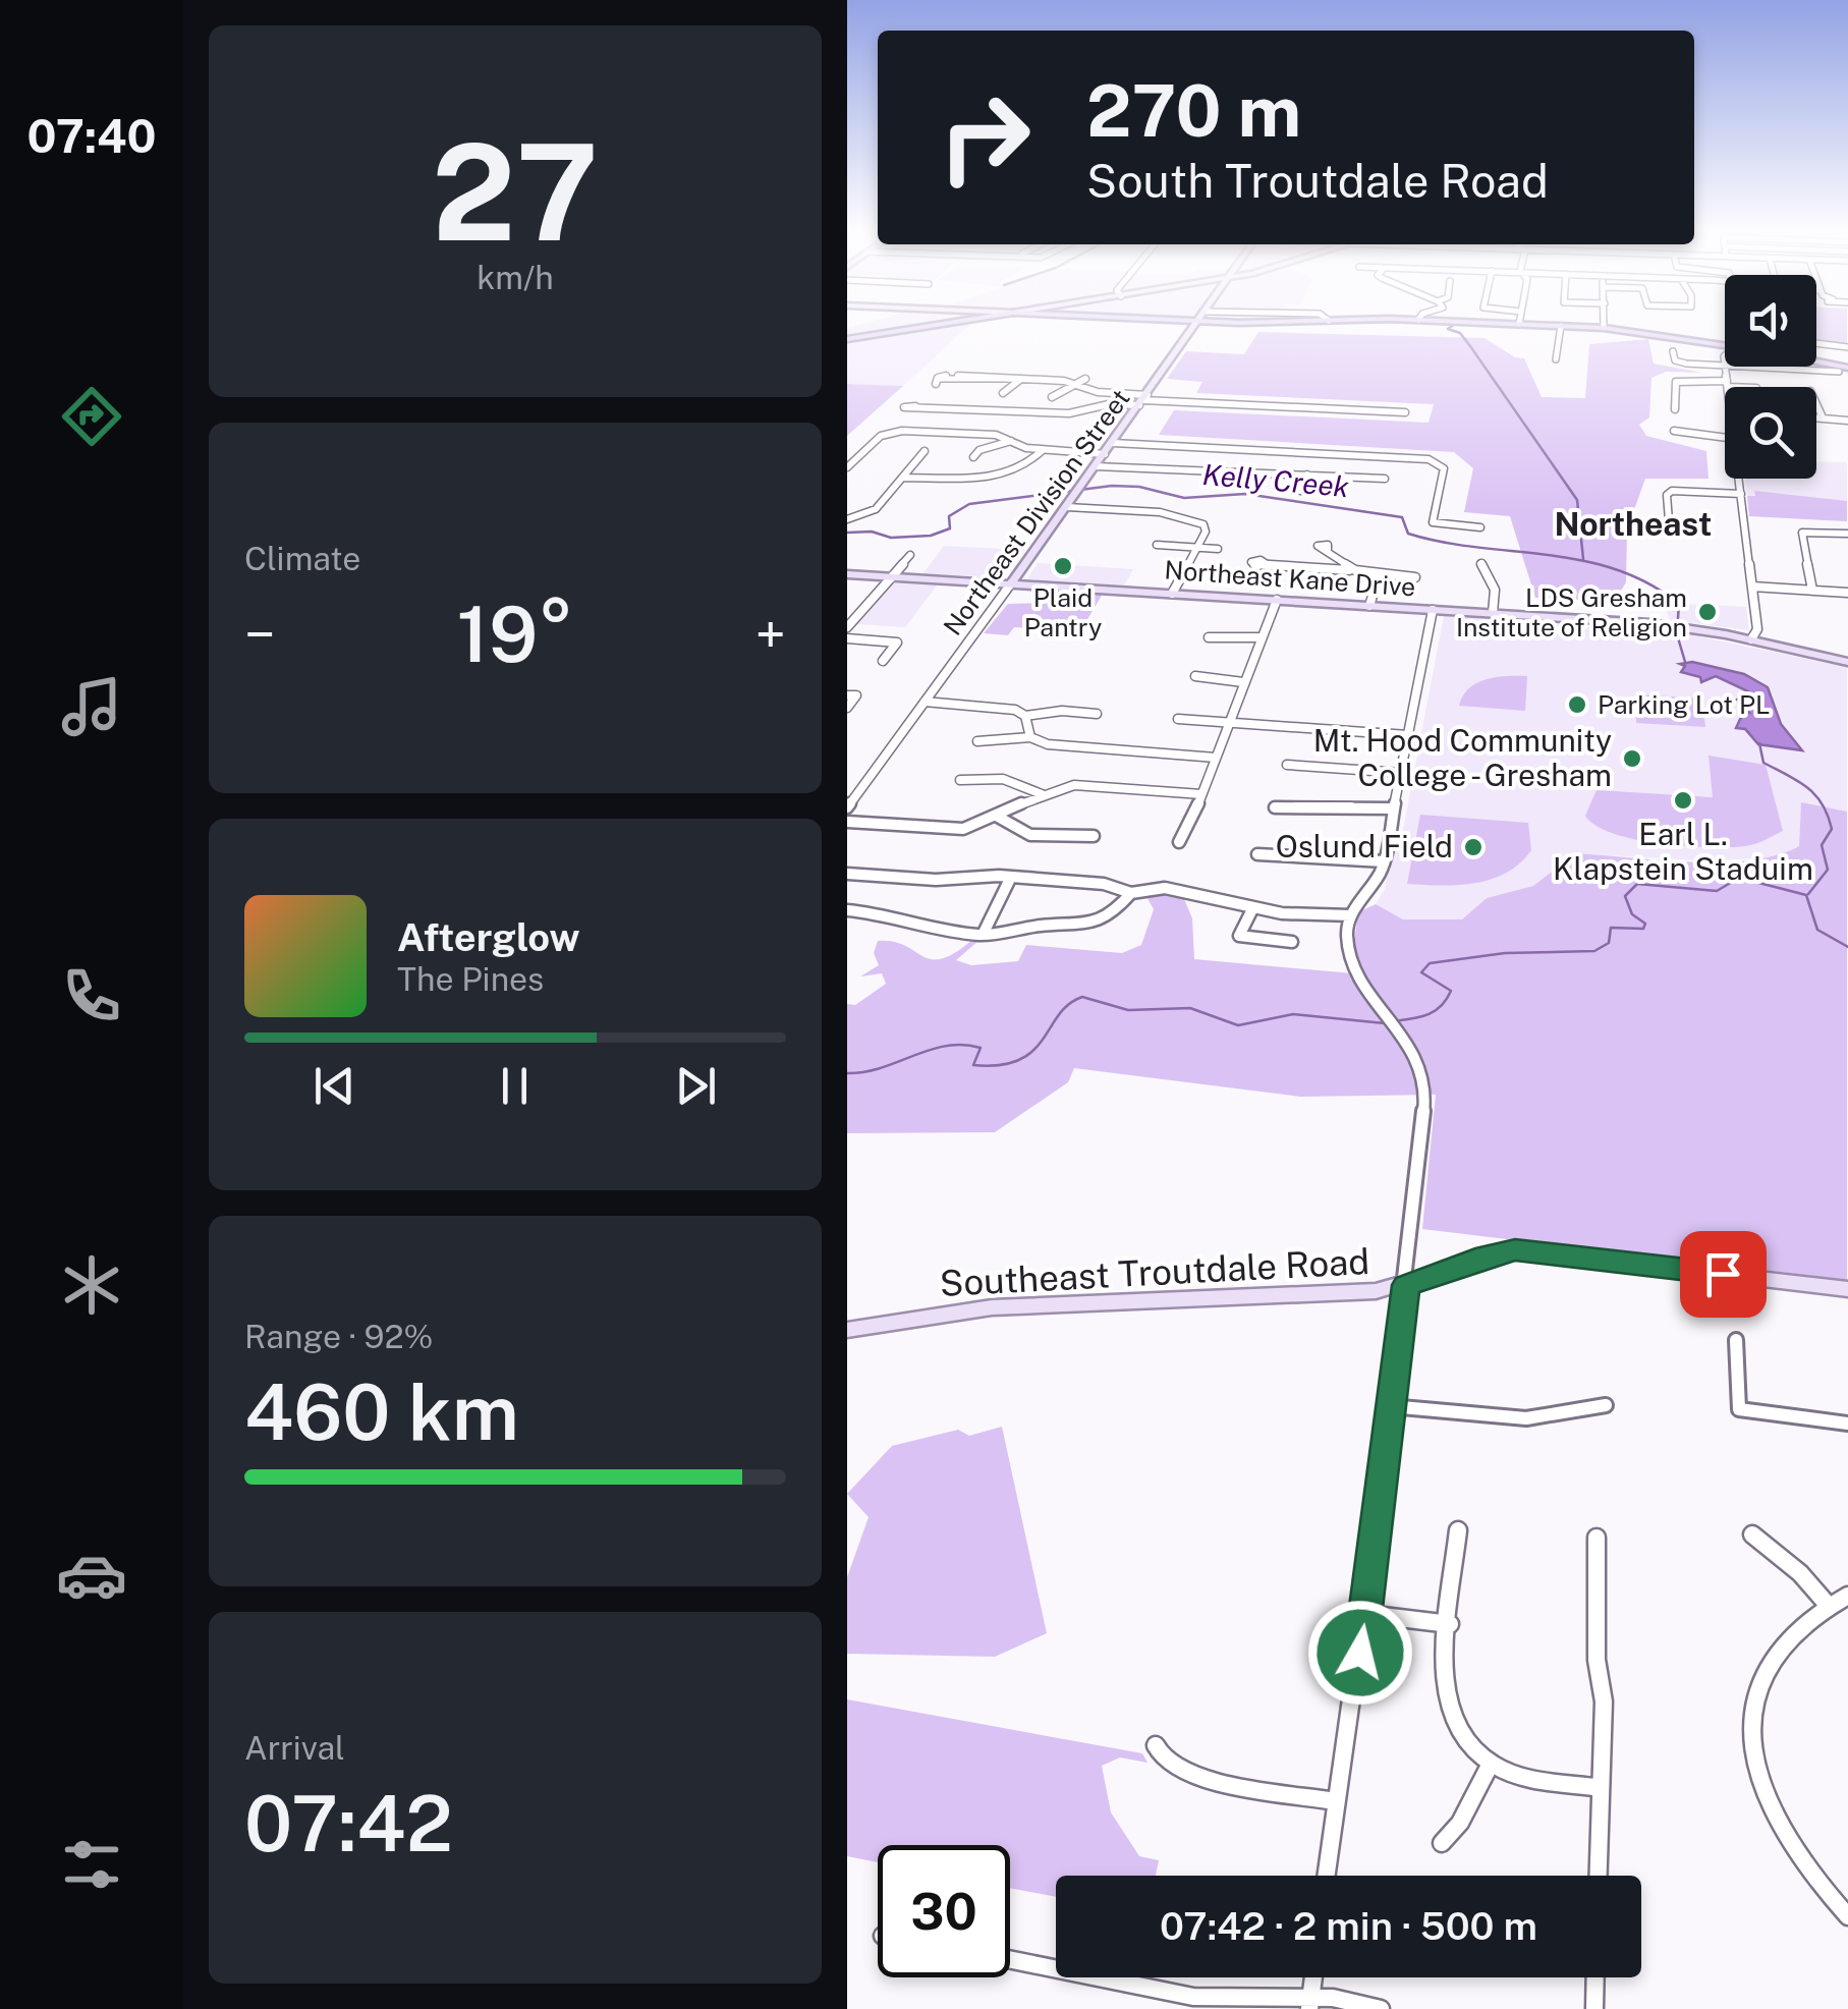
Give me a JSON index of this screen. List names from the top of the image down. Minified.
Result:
{"streets":{"main road":["Northeast Division Street","Northeast Kane Drive","Southeast Troutdale Road"]},"crossings":[["Northeast Division Street","Northeast Kane Drive"]],"districts":["Northeast"],"water":["Kelly Creek"],"places":["Plaid Pantry","LDS Gresham Institute of Religion","Parking Lot PL","Mt. Hood Community College - Gresham","Earl L. Klapstein Staduim","Oslund Field"],"page":{"tabs":"07:40","tile":[["27","km/h"],"Climate",["Range · 92%","460 km"],["Arrival","07:42"]],"turn":["270 m","South Troutdale Road"],"heat":["−","19°","+"],"song":["Afterglow","The Pines"],"limit":"30","trip":"07:42 · 2 min · 500 m"}}
